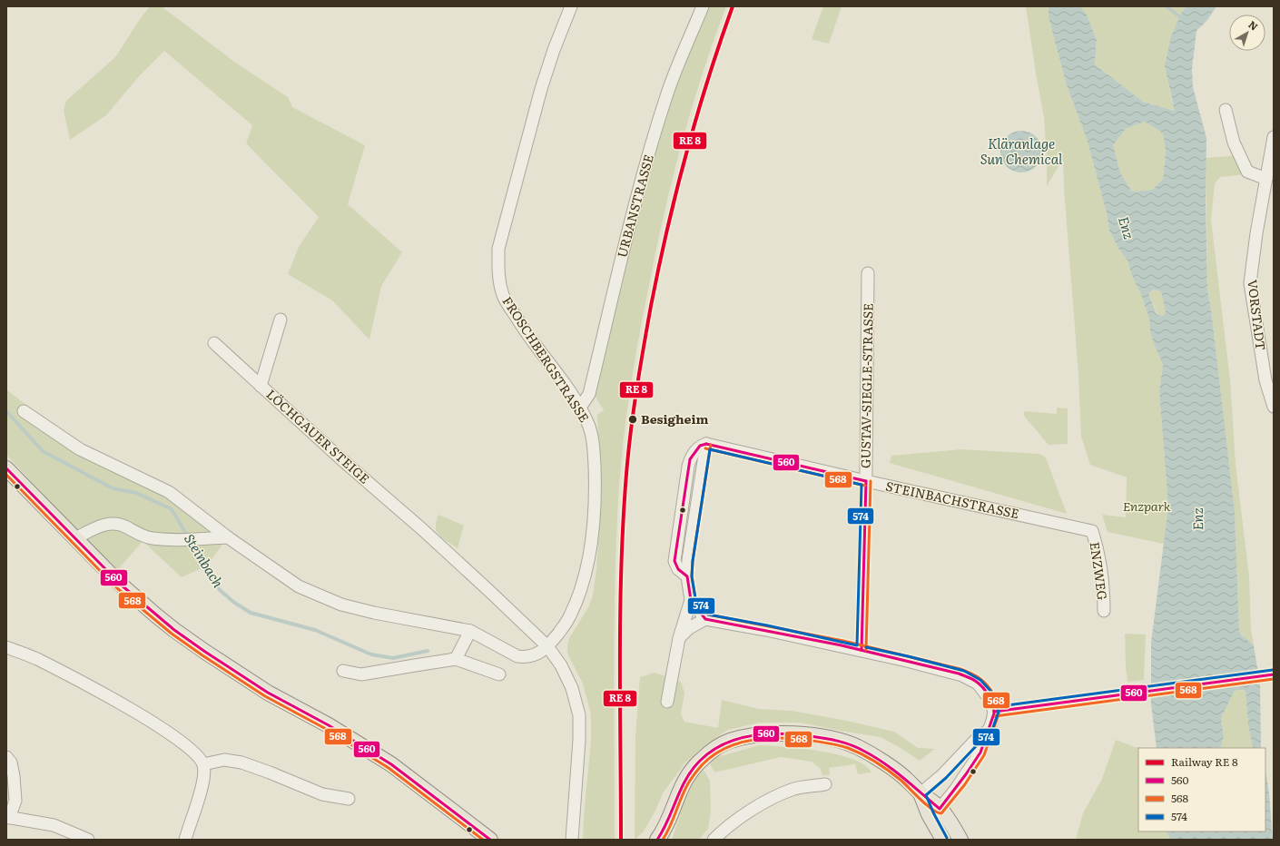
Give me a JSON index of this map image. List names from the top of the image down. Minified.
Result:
{"streets":{"street":["URBANSTRASSE","VORSTADT","FROSCHBERGSTRASSE","GUSTAV-SIEGLE-STRASSE","LÖCHGAUER STEIGE","STEINBACHSTRASSE","ENZWEG"]},"crossings":[["URBANSTRASSE","FROSCHBERGSTRASSE"],["FROSCHBERGSTRASSE","LÖCHGAUER STEIGE"],["GUSTAV-SIEGLE-STRASSE","STEINBACHSTRASSE"],["STEINBACHSTRASSE","ENZWEG"]],"water":["Kläranlage Sun Chemical","Enz","Steinbach"],"parks":["Enzpark"],"places":["Besigheim"],"lines":["transit line 560","transit line 568","transit line 574"],"legend":["Railway RE 8","560","568","574"],"north":"top right"}
